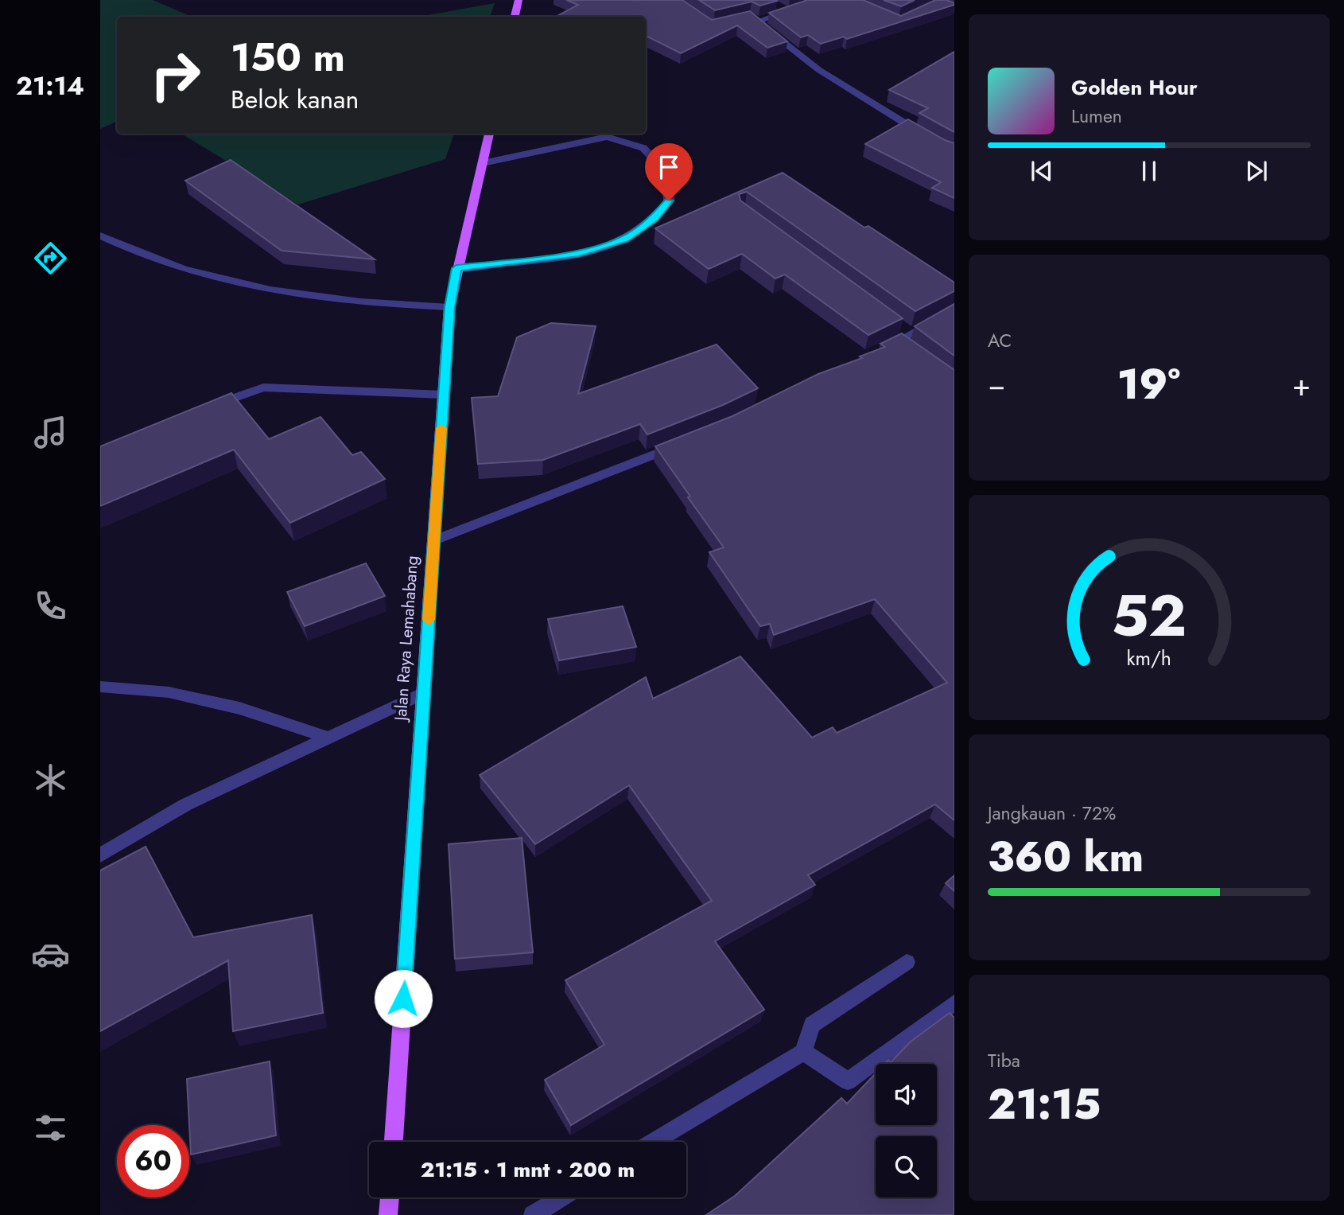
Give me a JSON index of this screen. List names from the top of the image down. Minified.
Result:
{"streets":{"main road":["Jalan Raya Lemahabang"]},"page":{"tabs":"21:14","turn":["150 m","Belok kanan"],"song":["Golden Hour","Lumen"],"tile":["AC",["Jangkauan · 72%","360 km"],["Tiba","21:15"]],"heat":["−","19°","+"],"limit":"60","trip":"21:15 · 1 mnt · 200 m","gauge":["52","km/h"]}}
